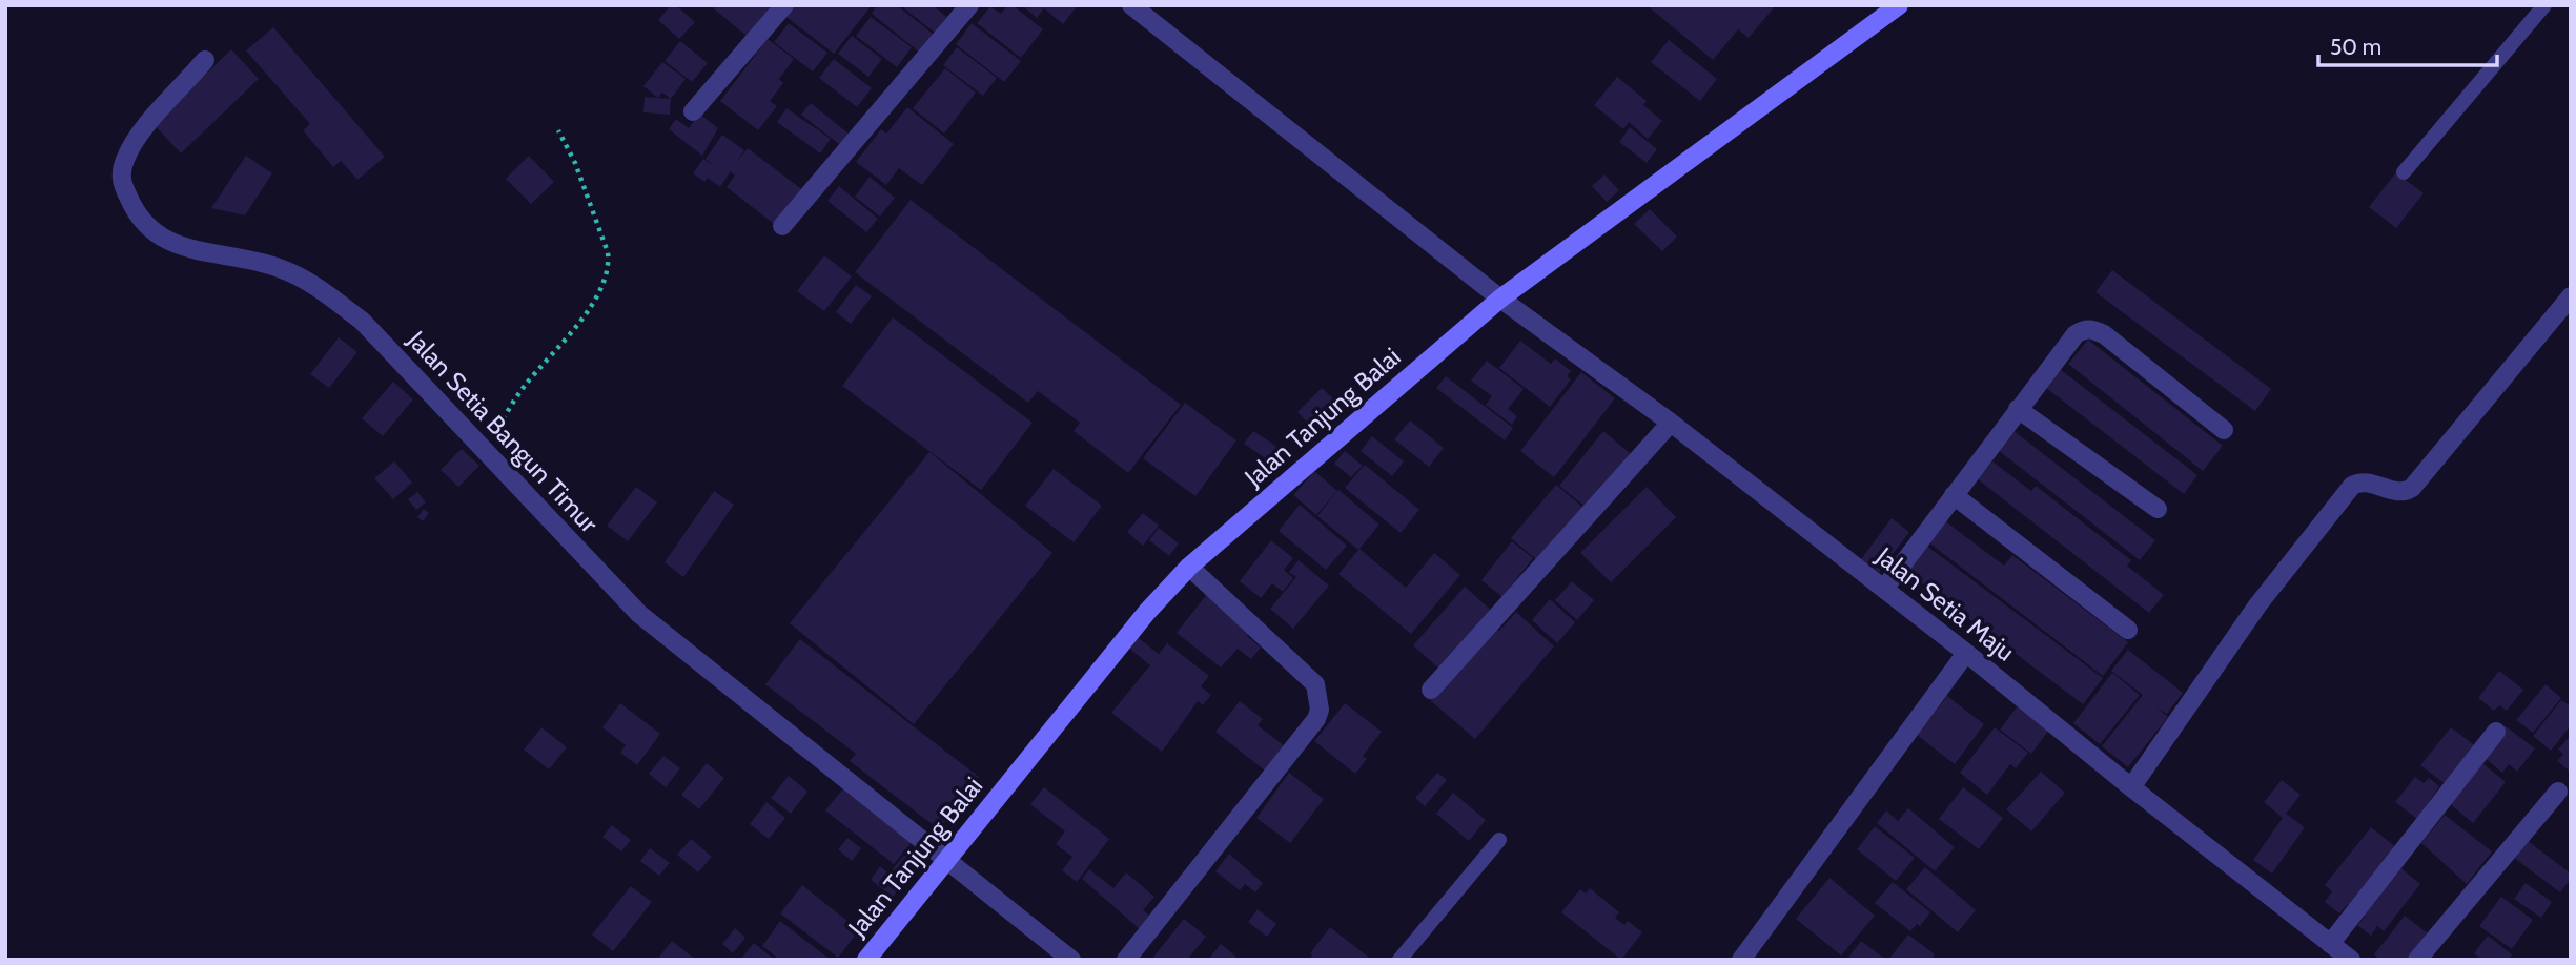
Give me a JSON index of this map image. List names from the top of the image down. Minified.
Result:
{"streets":{"street":["Jalan Tanjung Balai","Jalan Setia Bangun Timur","Jalan Setia Maju"]},"crossings":[["Jalan Tanjung Balai","Jalan Setia Bangun Timur"],["Jalan Tanjung Balai","Jalan Setia Maju"]],"scale_bar":"50 m"}
